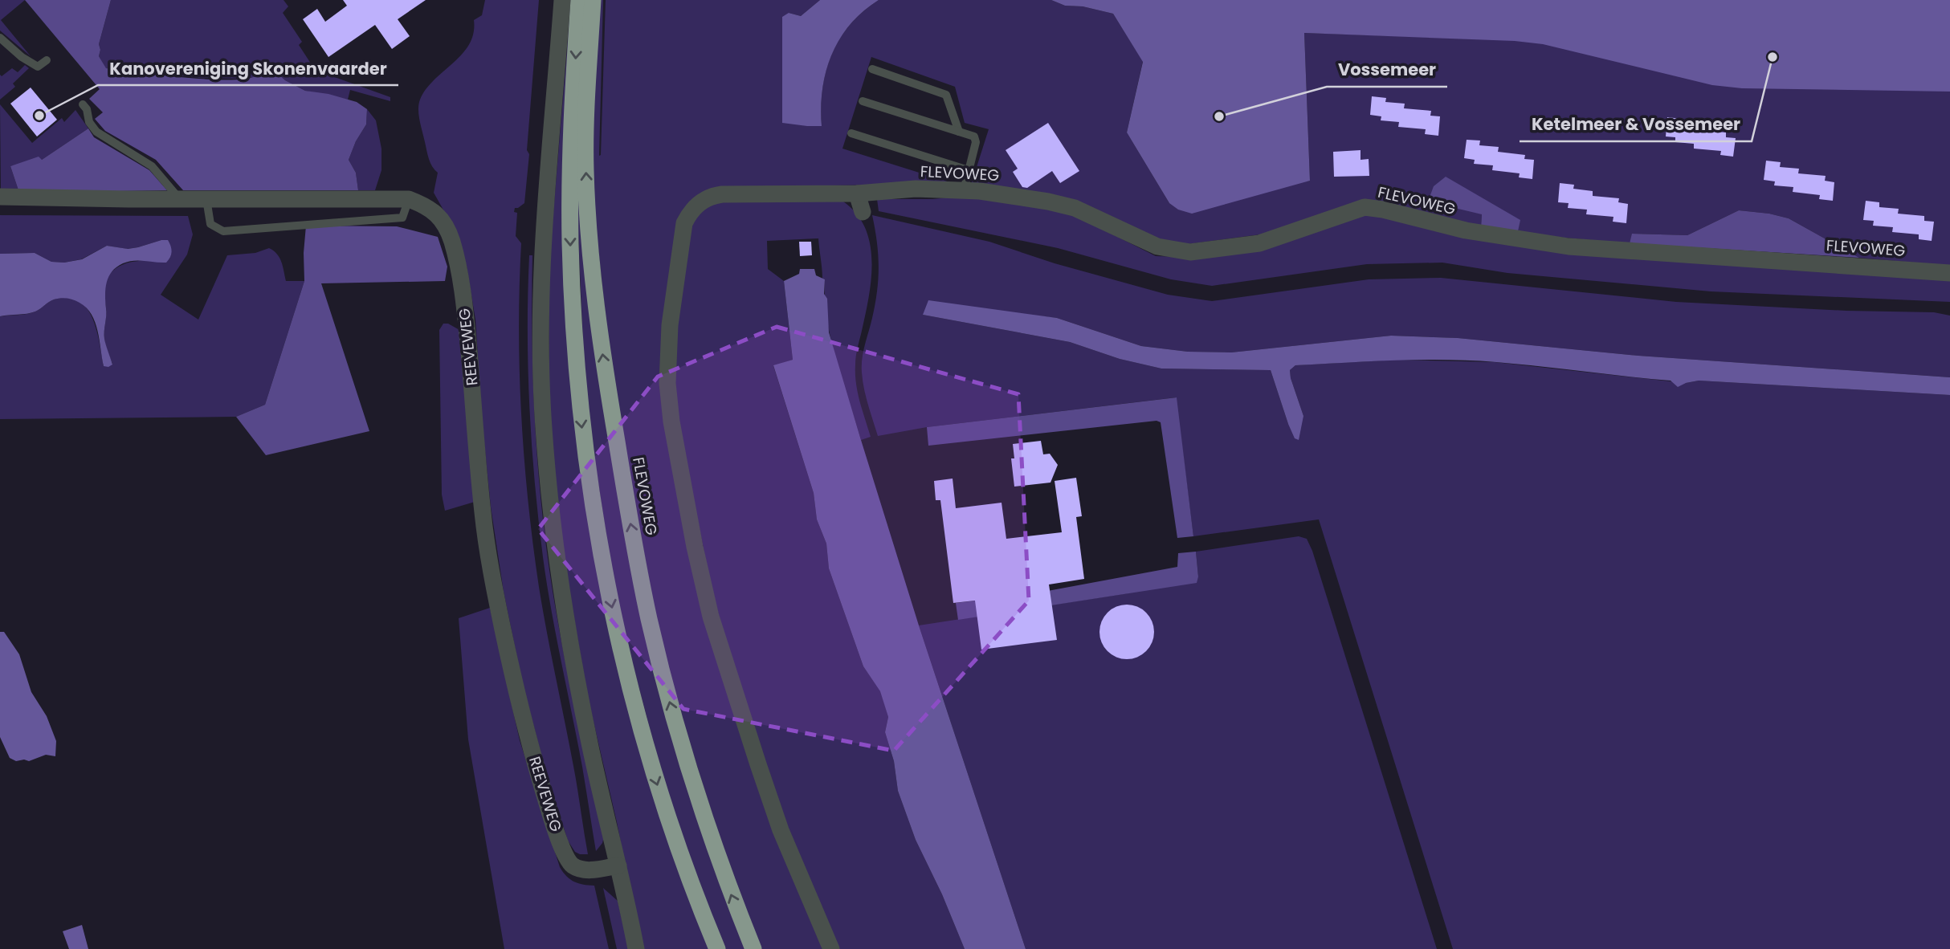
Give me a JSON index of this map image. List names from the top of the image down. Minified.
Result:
{"streets":{"highway":["FLEVOWEG"],"street":["REEVEWEG"]},"places":["Ketelmeer & Vossemeer","Kanovereniging Skonenvaarder","Vossemeer"]}
